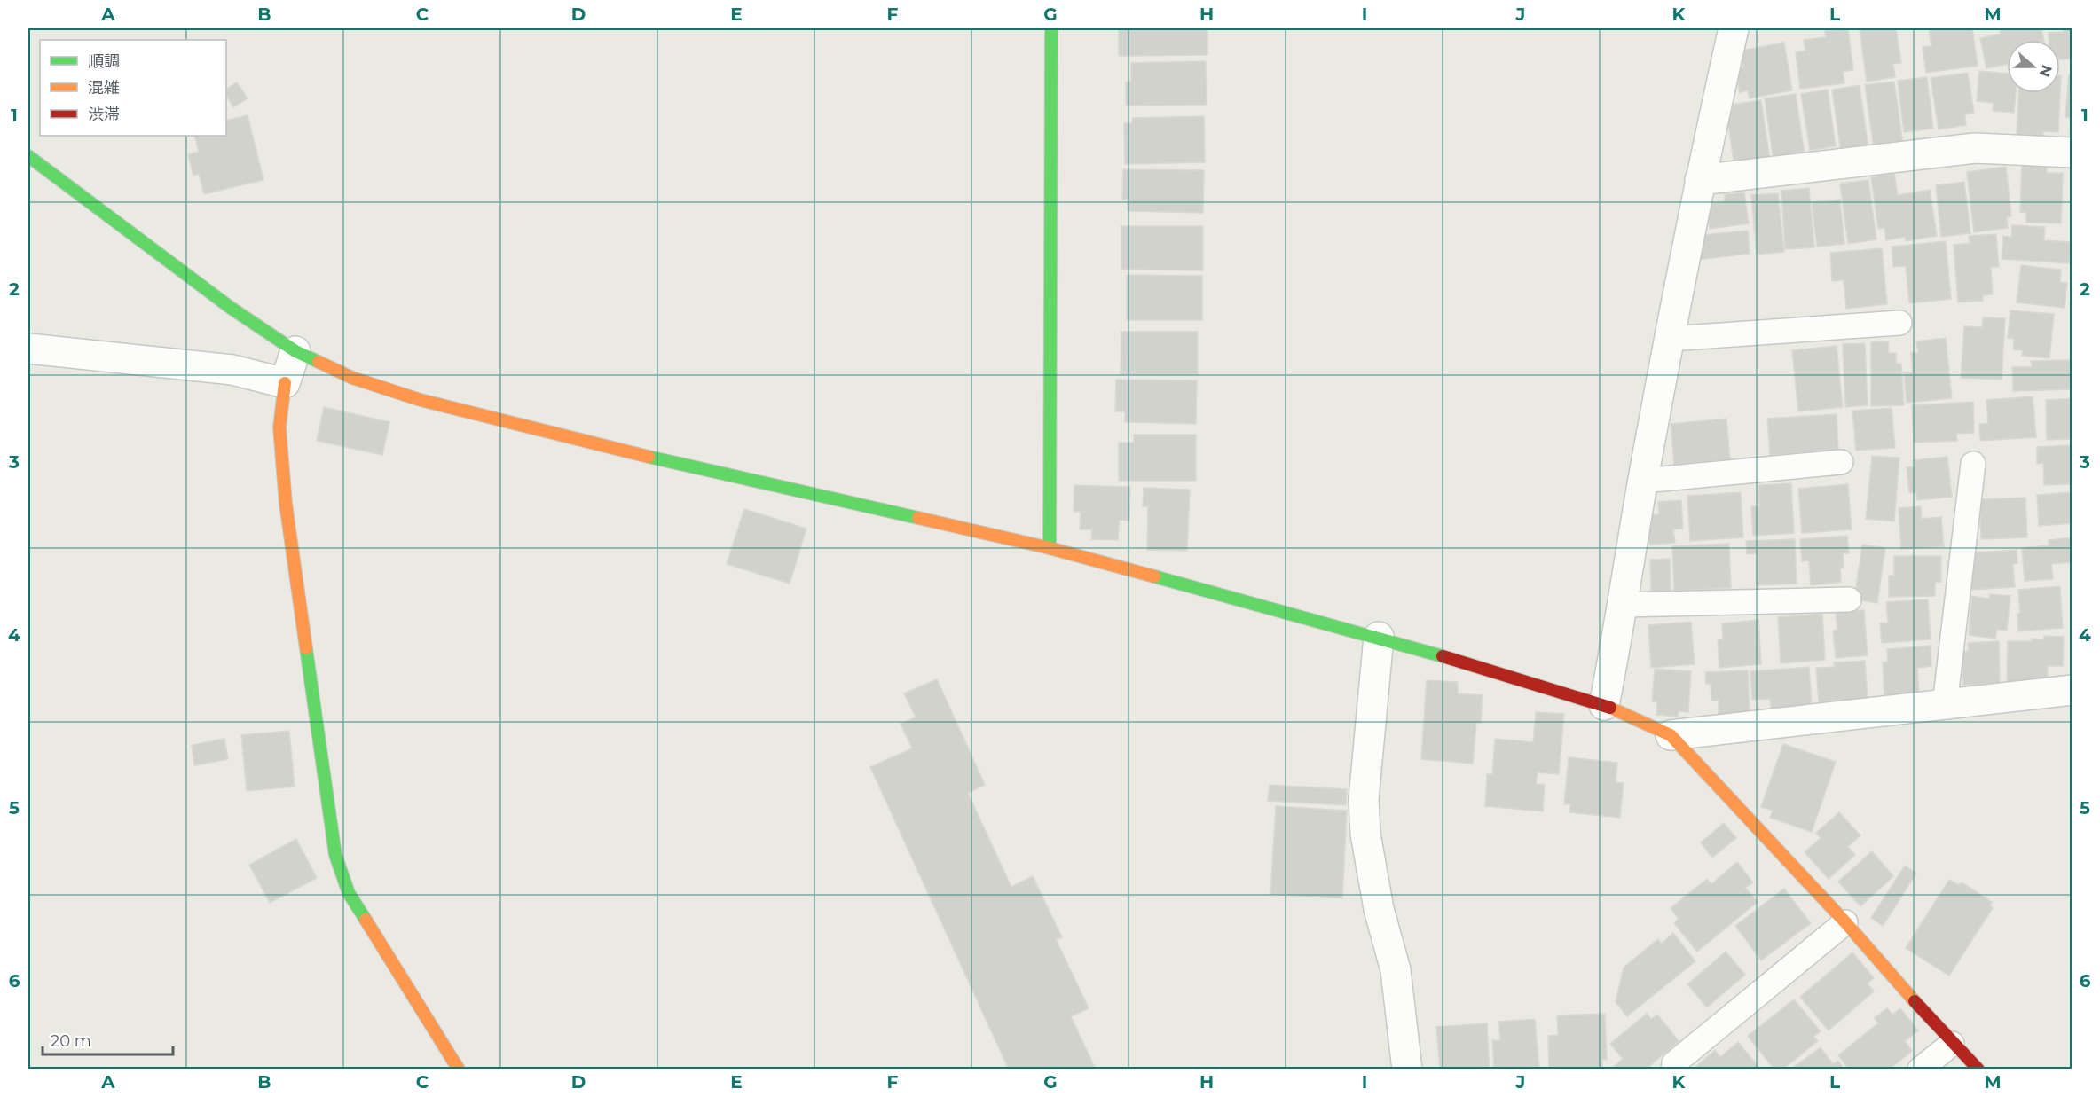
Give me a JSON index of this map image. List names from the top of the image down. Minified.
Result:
{"legend":["順調","混雑","渋滞"],"scale_bar":"20 m","north":"right","grid":{"columns":["A","B","C","D","E","F","G","H","I","J","K","L","M"],"rows":["1","2","3","4","5","6"]}}
